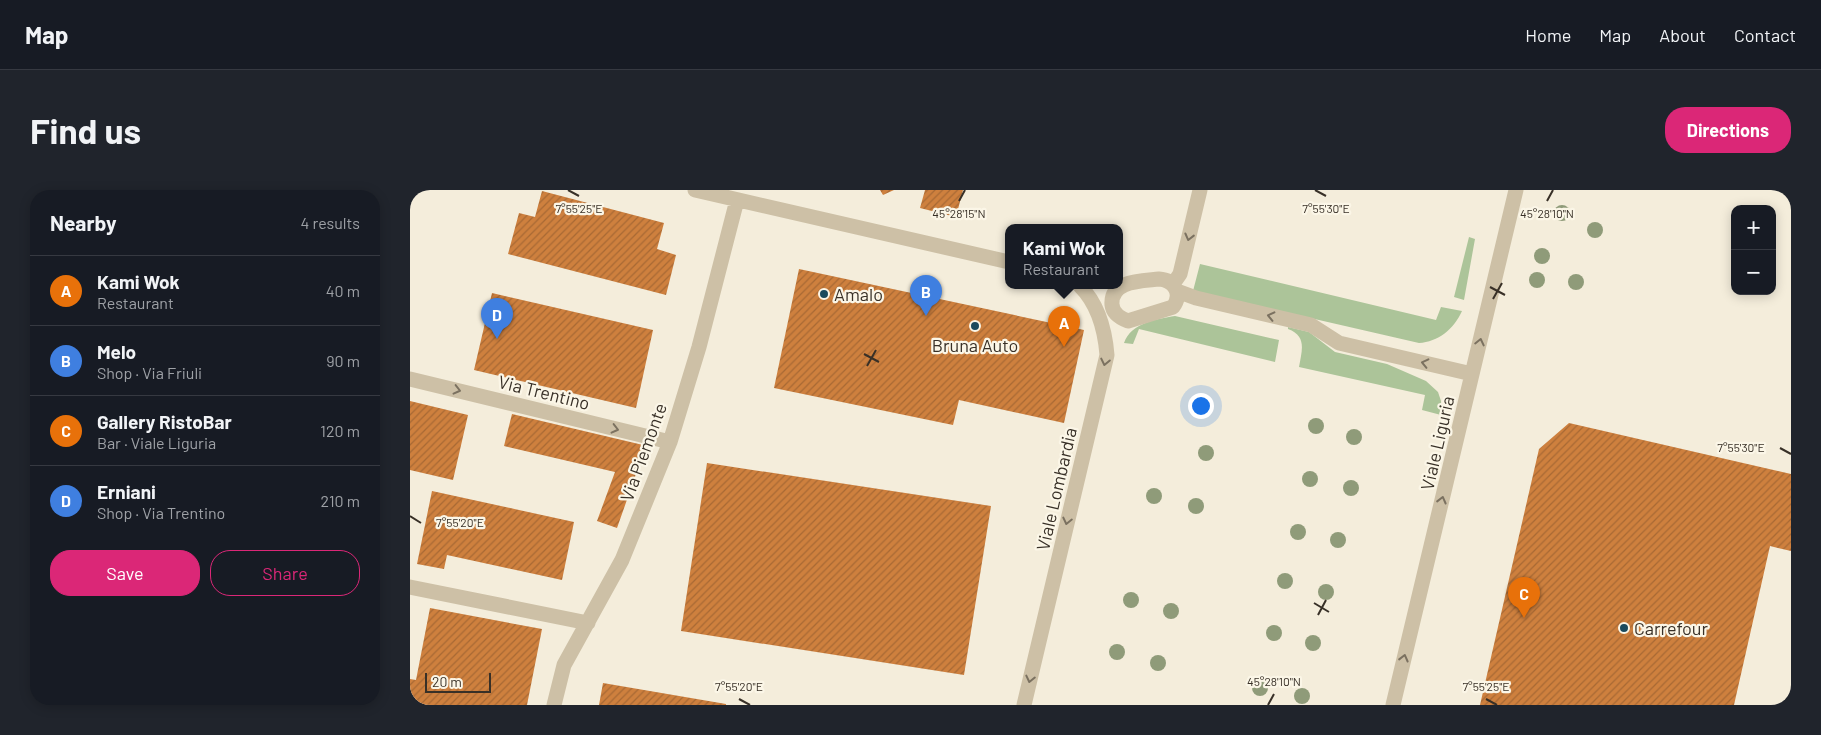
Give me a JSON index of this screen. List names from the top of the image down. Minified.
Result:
{"streets":{"street":["Via Trentino","Viale Liguria","Via Piemonte","Viale Lombardia"]},"crossings":[["Via Trentino","Via Piemonte"]],"one_way":["Via Trentino","Viale Liguria","Viale Lombardia"],"places":["Amalo","Bruna Auto","Carrefour"],"scale_bar":"20 m","page":{"header":"Map","nav":["Home","Map","About","Contact"],"buttons":["Directions",["Save","Share"]],"title":"Find us","heading":["Nearby","4 results"],"map_buttons":["+","−"],"popup":["Kami Wok","Restaurant"],"list":[{"mark":"A","name":"Kami Wok","note":"Restaurant","value":"40 m"},{"mark":"B","name":"Melo","note":"Shop · Via Friuli","value":"90 m"},{"mark":"C","name":"Gallery RistoBar","note":"Bar · Viale Liguria","value":"120 m"},{"mark":"D","name":"Erniani","note":"Shop · Via Trentino","value":"210 m"}],"pins":["B","D","A","C"],"scale":"20 m"},"coordinates":["7°55'25\"E","7°55'30\"E","45°28'15\"N","45°28'10\"N","7°55'20\"E"]}
